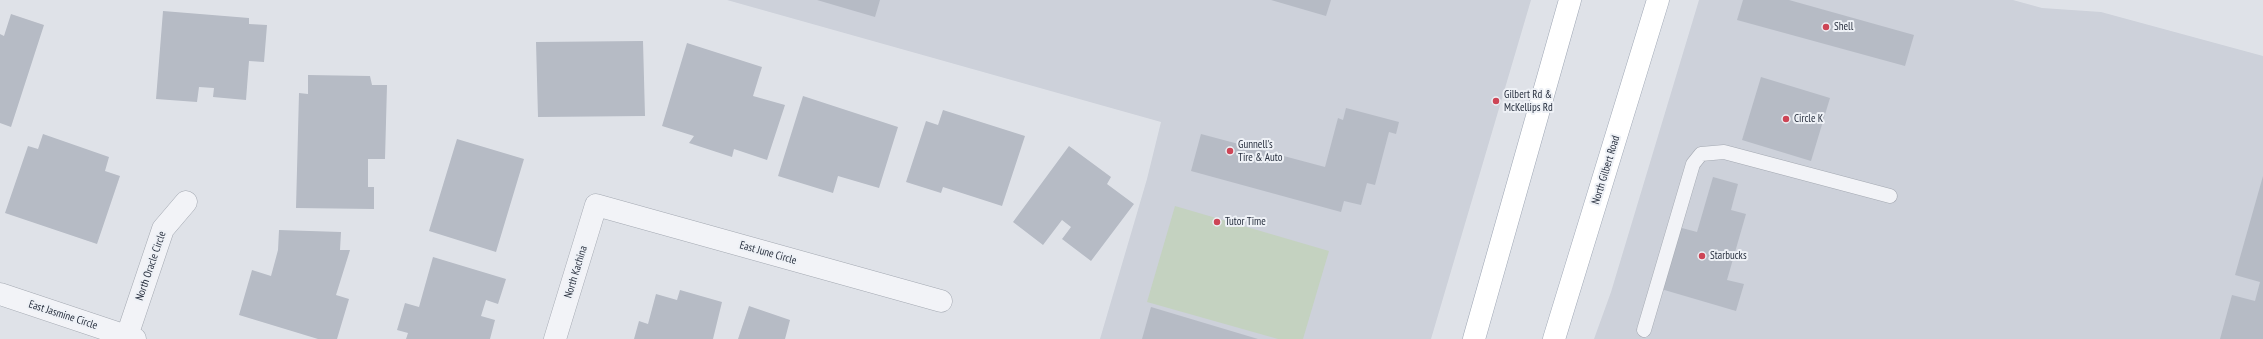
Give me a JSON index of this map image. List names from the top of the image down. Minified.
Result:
{"streets":{"main road":["North Gilbert Road"],"street":["East June Circle","North Oracle Circle","North Kachina","East Jasmine Circle"]},"crossings":[["East June Circle","North Kachina"],["North Oracle Circle","East Jasmine Circle"]],"places":["Shell","Gilbert Rd & McKellips Rd","Circle K","Gunnell's Tire & Auto","Tutor Time","Starbucks"]}
